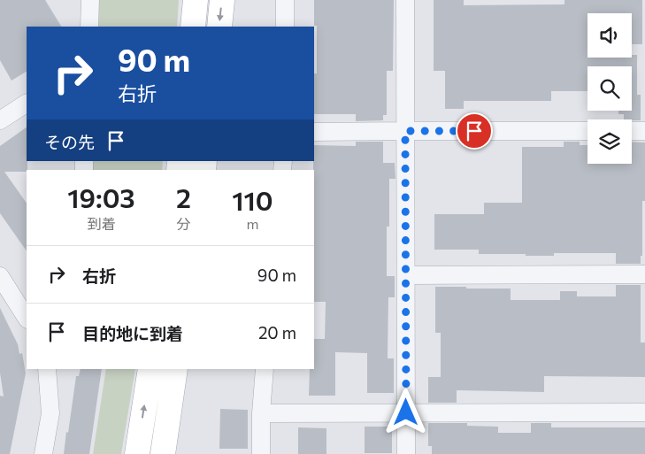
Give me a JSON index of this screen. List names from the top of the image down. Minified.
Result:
{"page":{"turn":["90 m","右折"],"then":"その先","eta":["19:03","到着","2","分","110","m"],"list":[{"name":"右折","value":"90 m"},{"name":"目的地に到着","value":"20 m"}]}}
